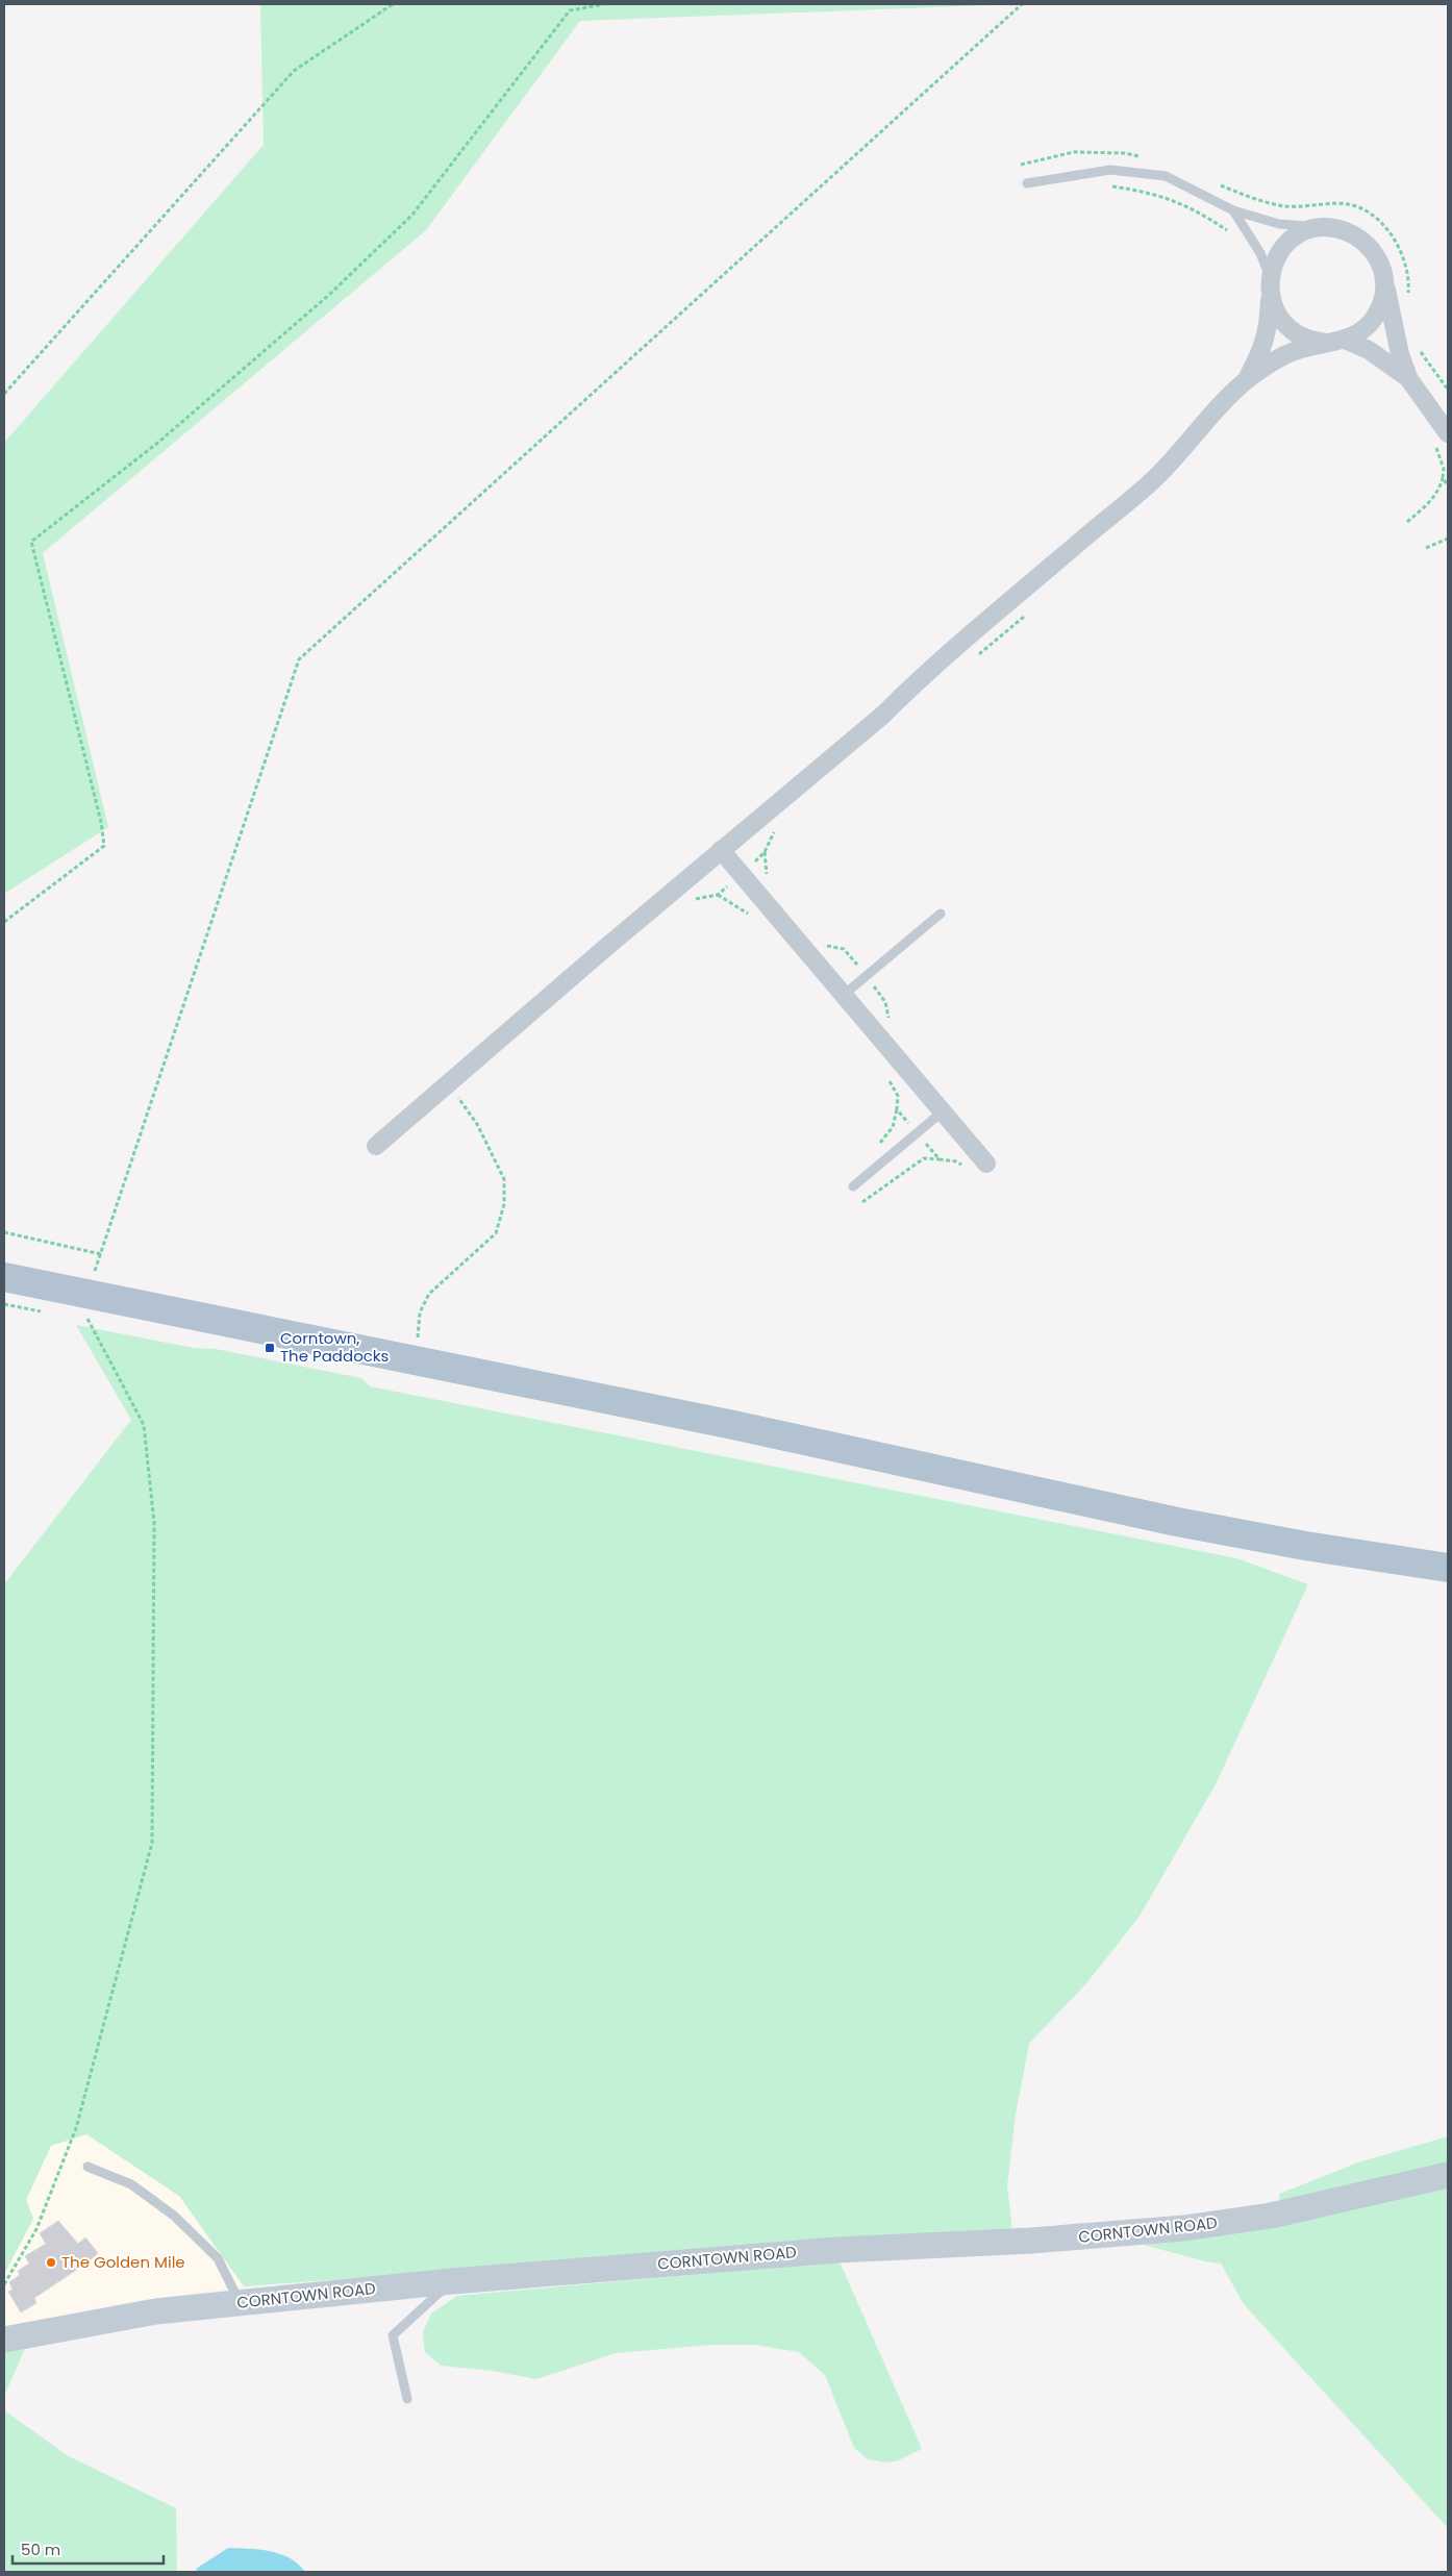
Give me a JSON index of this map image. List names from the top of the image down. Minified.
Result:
{"streets":{"main road":["CORNTOWN ROAD"]},"places":{"transit":["Corntown, The Paddocks"],"other":["The Golden Mile"]},"scale_bar":"50 m"}
